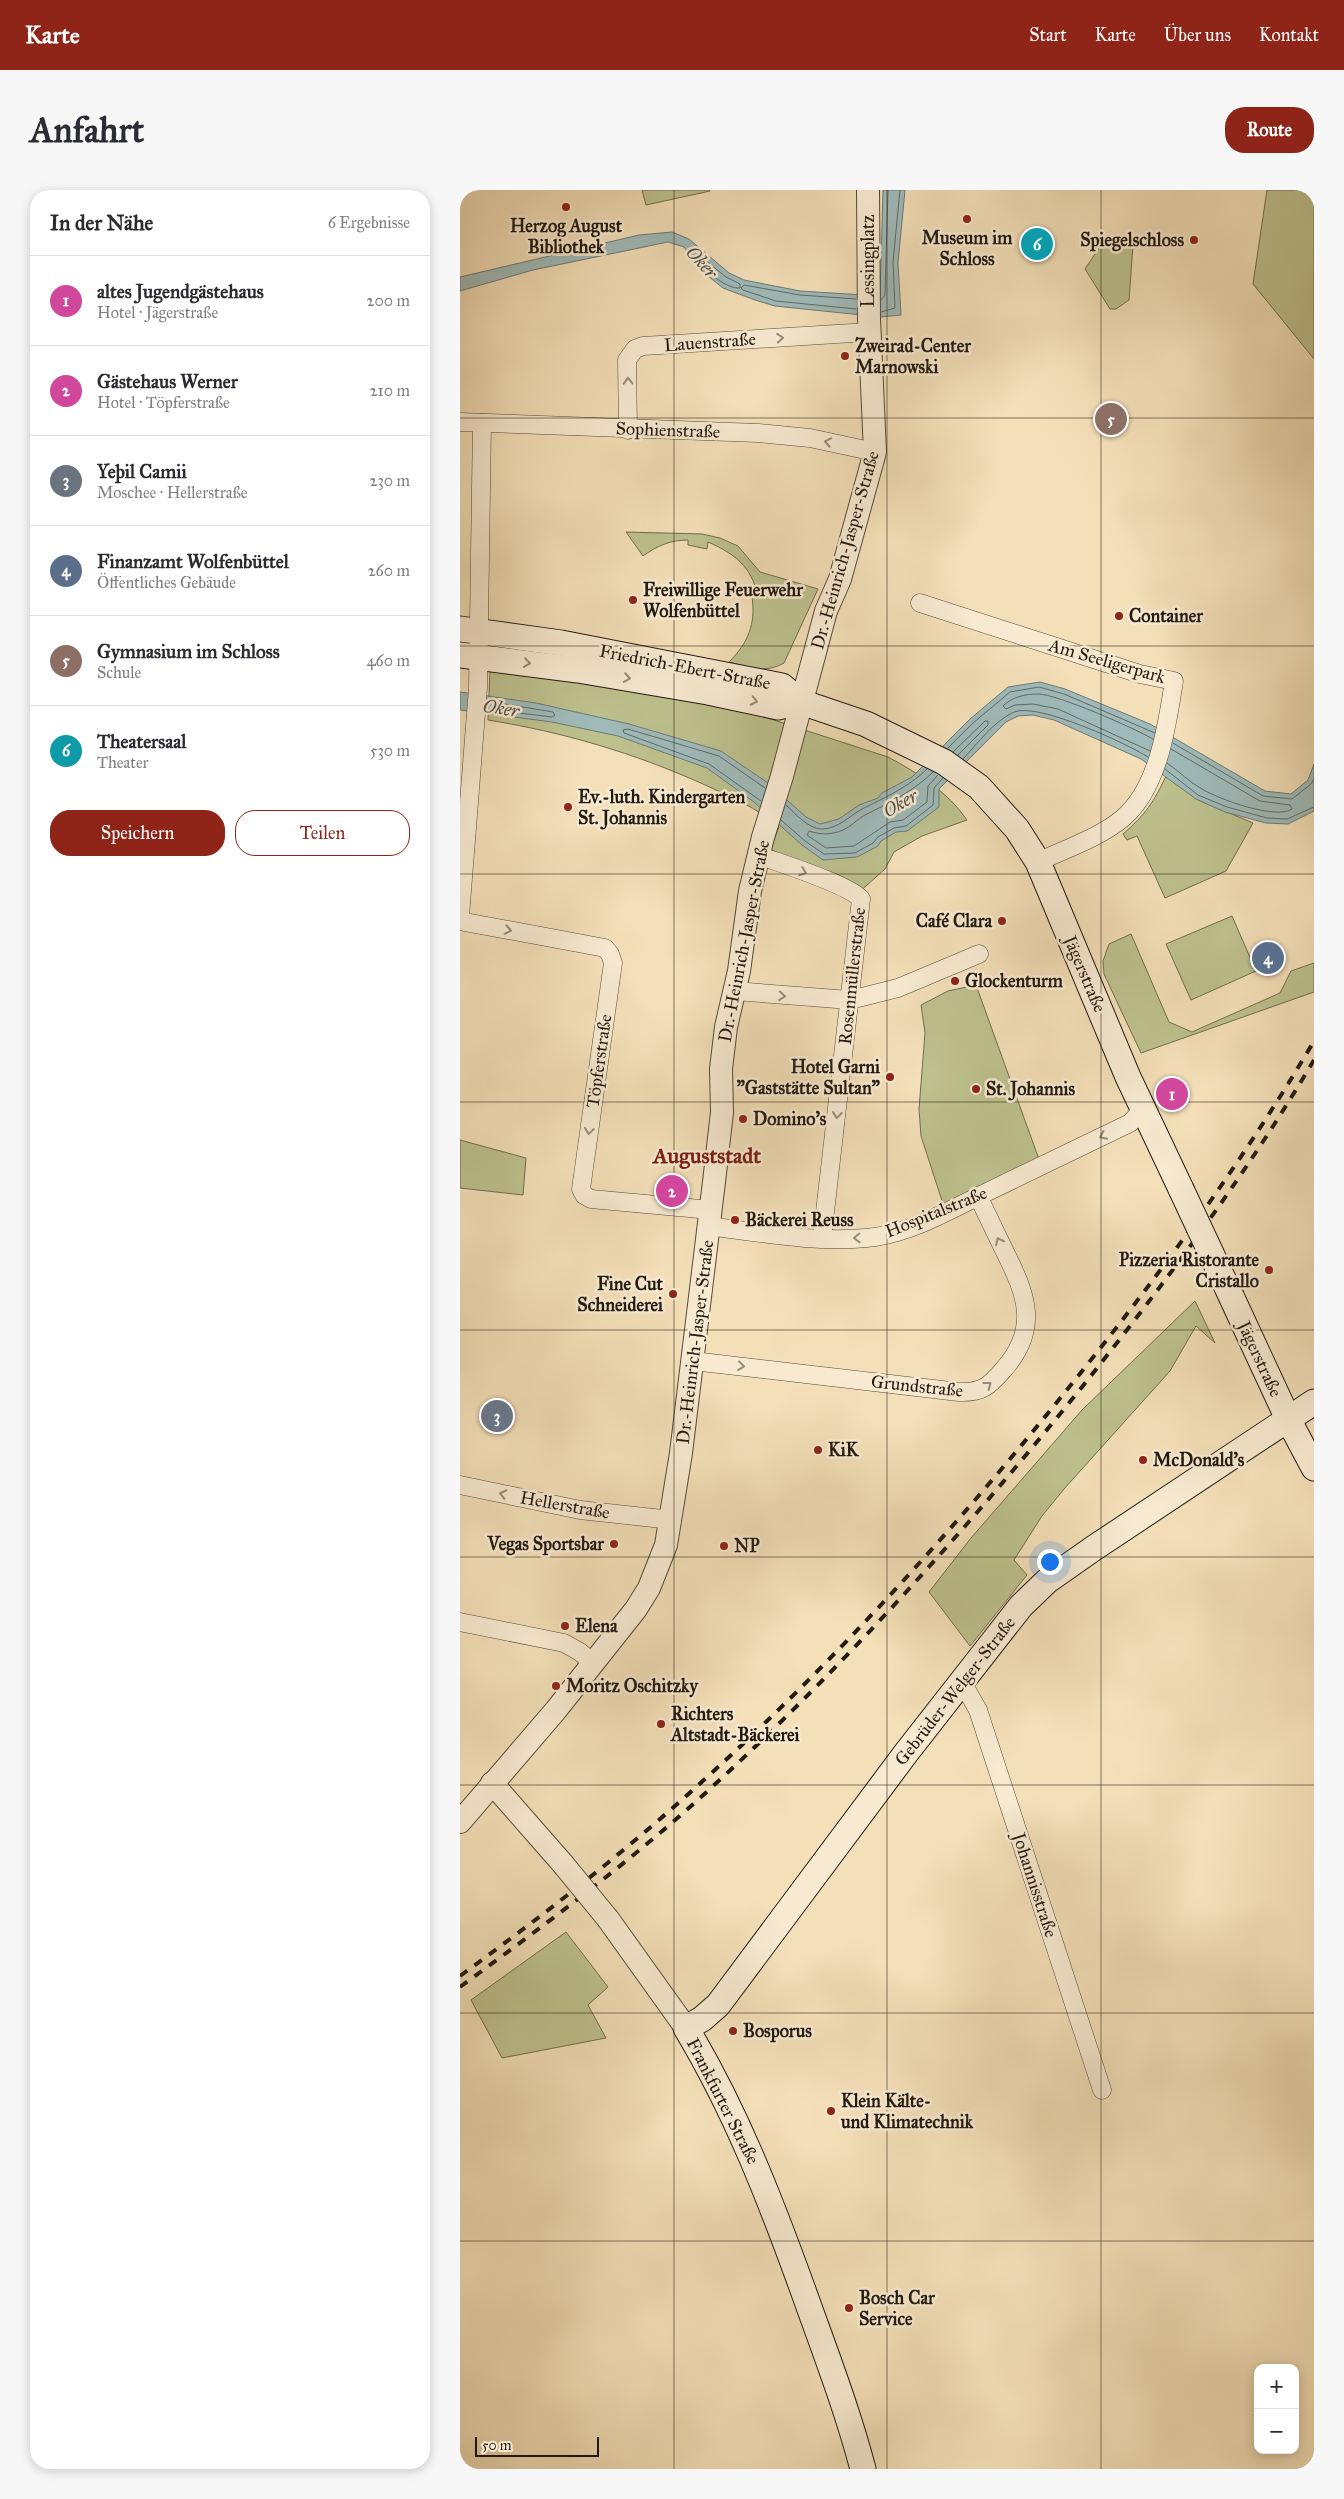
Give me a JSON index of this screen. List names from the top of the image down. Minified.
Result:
{"streets":{"main road":["Friedrich-Ebert-Straße","Jägerstraße","Gebrüder-Welger-Straße","Frankfurter Straße"],"street":["Lessingplatz","Lauenstraße","Sophienstraße","Dr.-Heinrich-Jasper-Straße","Am Seeligerpark","Rosenmüllerstraße","Töpferstraße","Hospitalstraße","Grundstraße","Hellerstraße","Johannisstraße"]},"crossings":[["Lessingplatz","Lauenstraße"],["Lessingplatz","Dr.-Heinrich-Jasper-Straße"],["Lauenstraße","Sophienstraße"],["Lauenstraße","Dr.-Heinrich-Jasper-Straße"],["Sophienstraße","Dr.-Heinrich-Jasper-Straße"],["Dr.-Heinrich-Jasper-Straße","Friedrich-Ebert-Straße"],["Dr.-Heinrich-Jasper-Straße","Jägerstraße"],["Dr.-Heinrich-Jasper-Straße","Rosenmüllerstraße"],["Dr.-Heinrich-Jasper-Straße","Töpferstraße"],["Dr.-Heinrich-Jasper-Straße","Hospitalstraße"],["Dr.-Heinrich-Jasper-Straße","Grundstraße"],["Dr.-Heinrich-Jasper-Straße","Hellerstraße"],["Dr.-Heinrich-Jasper-Straße","Frankfurter Straße"],["Am Seeligerpark","Jägerstraße"],["Friedrich-Ebert-Straße","Jägerstraße"],["Jägerstraße","Hospitalstraße"],["Jägerstraße","Gebrüder-Welger-Straße"],["Rosenmüllerstraße","Hospitalstraße"],["Töpferstraße","Hospitalstraße"],["Hospitalstraße","Grundstraße"],["Gebrüder-Welger-Straße","Johannisstraße"],["Gebrüder-Welger-Straße","Frankfurter Straße"]],"one_way":["Lauenstraße","Sophienstraße","Rosenmüllerstraße","Hospitalstraße"],"districts":["Auguststadt"],"water":["Oker"],"places":["Herzog August Bibliothek","Museum im Schloss","Spiegelschloss","Zweirad-Center Marnowski","Freiwillige Feuerwehr Wolfenbüttel","Container","Ev.-luth. Kindergarten St. Johannis","Café Clara","Glockenturm","Hotel Garni \"Gaststätte Sultan\"","St. Johannis","Domino's","Bäckerei Reuss","Pizzeria Ristorante Cristallo","Fine Cut Schneiderei","KiK","McDonald's","Vegas Sportsbar","NP","Elena","Moritz Oschitzky","Richters Altstadt-Bäckerei","Bosporus","Klein Kälte- und Klimatechnik","Bosch Car Service"],"scale_bar":"50 m","page":{"header":"Karte","nav":["Start","Karte","Über uns","Kontakt"],"buttons":["Route",["Speichern","Teilen"]],"title":"Anfahrt","heading":["In der Nähe","6 Ergebnisse"],"pins":["6","5","4","1","2","3"],"list":[{"mark":"1","name":"altes Jugendgästehaus","note":"Hotel · Jägerstraße","value":"200 m"},{"mark":"2","name":"Gästehaus Werner","note":"Hotel · Töpferstraße","value":"210 m"},{"mark":"3","name":"Yeþil Camii","note":"Moschee · Hellerstraße","value":"230 m"},{"mark":"4","name":"Finanzamt Wolfenbüttel","note":"Öffentliches Gebäude","value":"260 m"},{"mark":"5","name":"Gymnasium im Schloss","note":"Schule","value":"460 m"},{"mark":"6","name":"Theatersaal","note":"Theater","value":"530 m"}],"map_buttons":["+","−"],"scale":"50 m"}}
